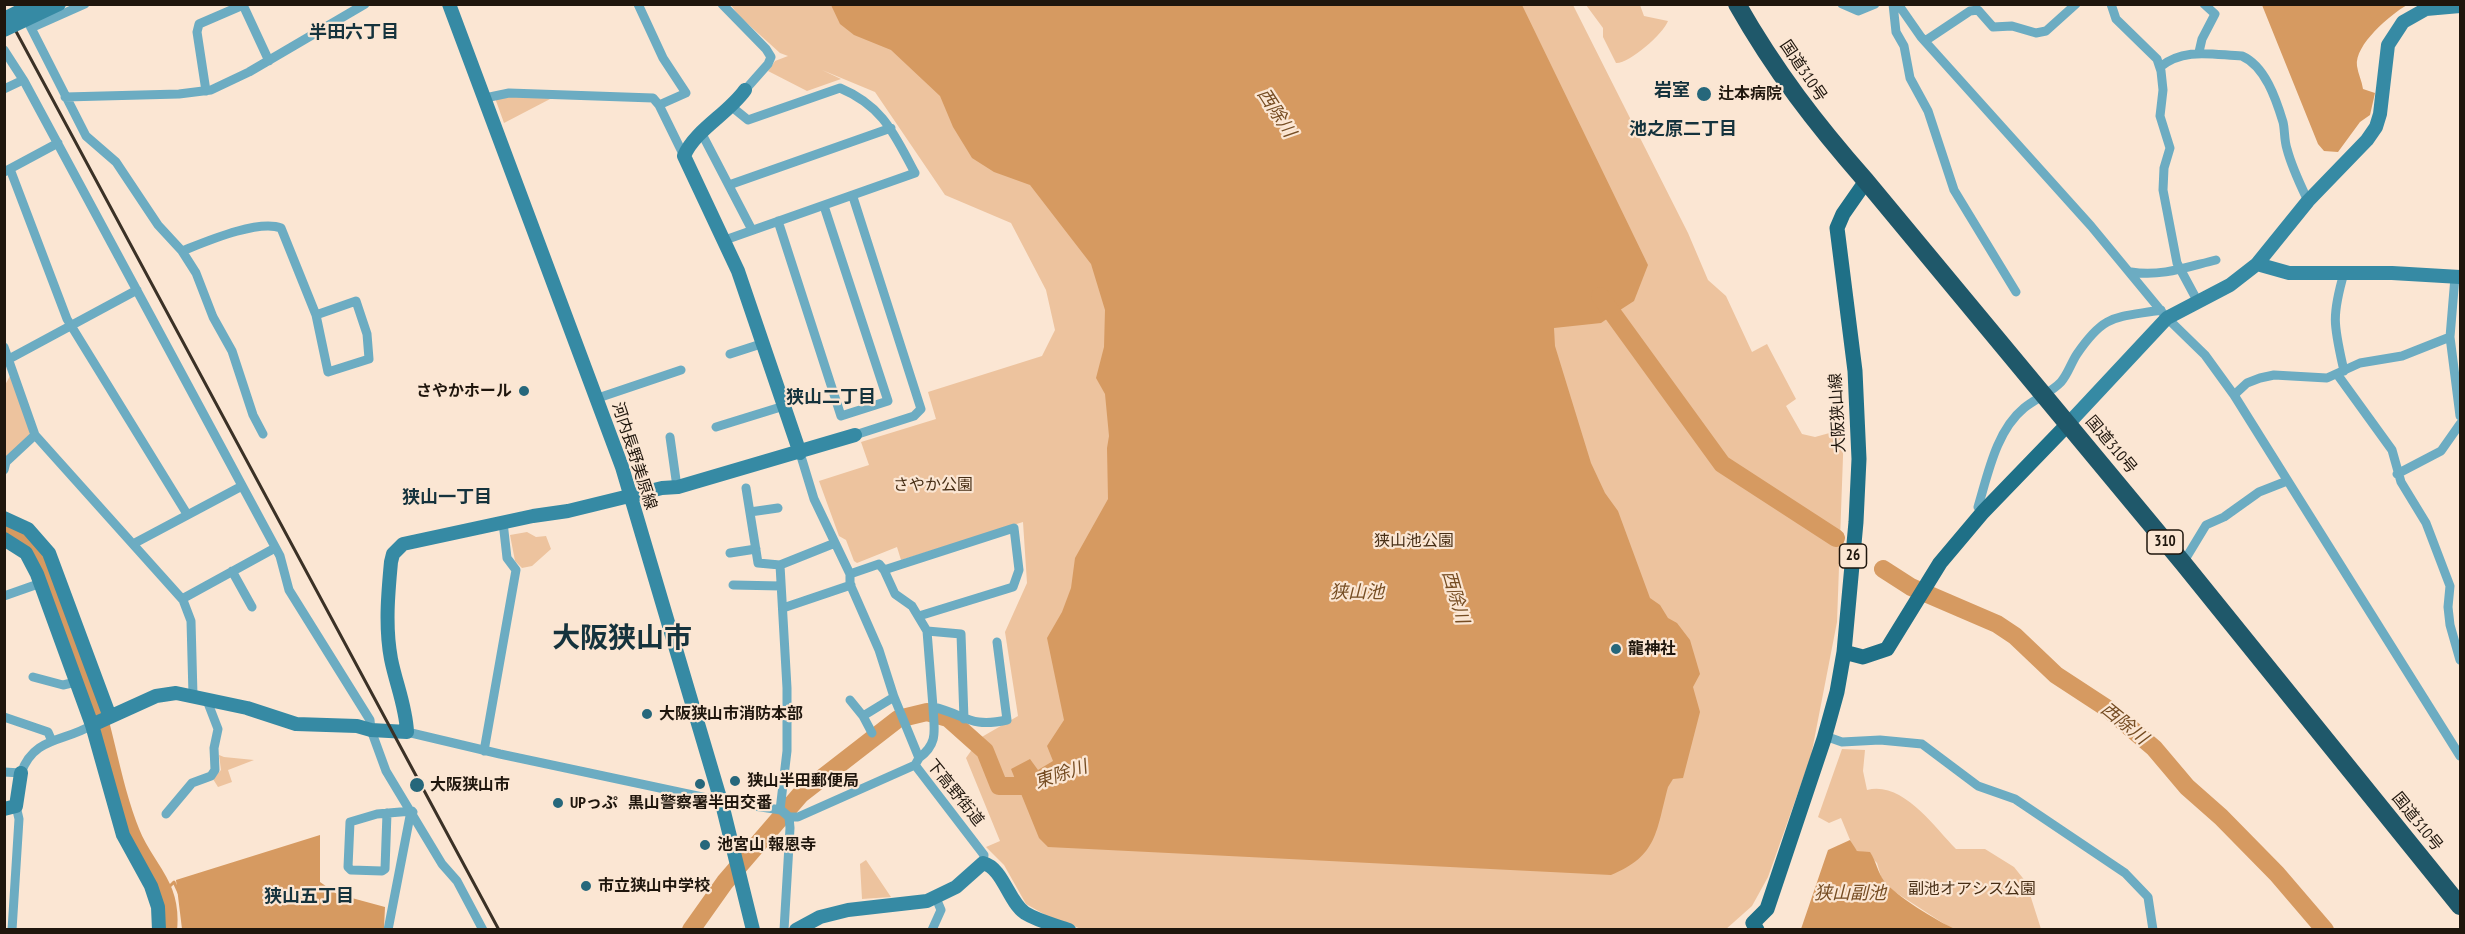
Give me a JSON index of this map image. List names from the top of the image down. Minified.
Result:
{"streets":{"highway":["国道310号","310"],"main road":["大阪狭山線","26"],"street":["河内長野美原線","下高野街道"]},"crossings":[["国道310号","大阪狭山線"]],"districts":["半田六丁目","岩室","池之原二丁目","狭山二丁目","狭山一丁目","大阪狭山市","狭山五丁目"],"water":["西除川","狭山池","東除川","狭山副池"],"parks":["さやか公園","狭山池公園","副池オアシス公園"],"places":["辻本病院","さやかホール","龍神社","大阪狭山市消防本部","狭山半田郵便局","黒山警察署半田交番","大阪狭山市","UPっぷ","池宮山 報恩寺","市立狭山中学校"]}
